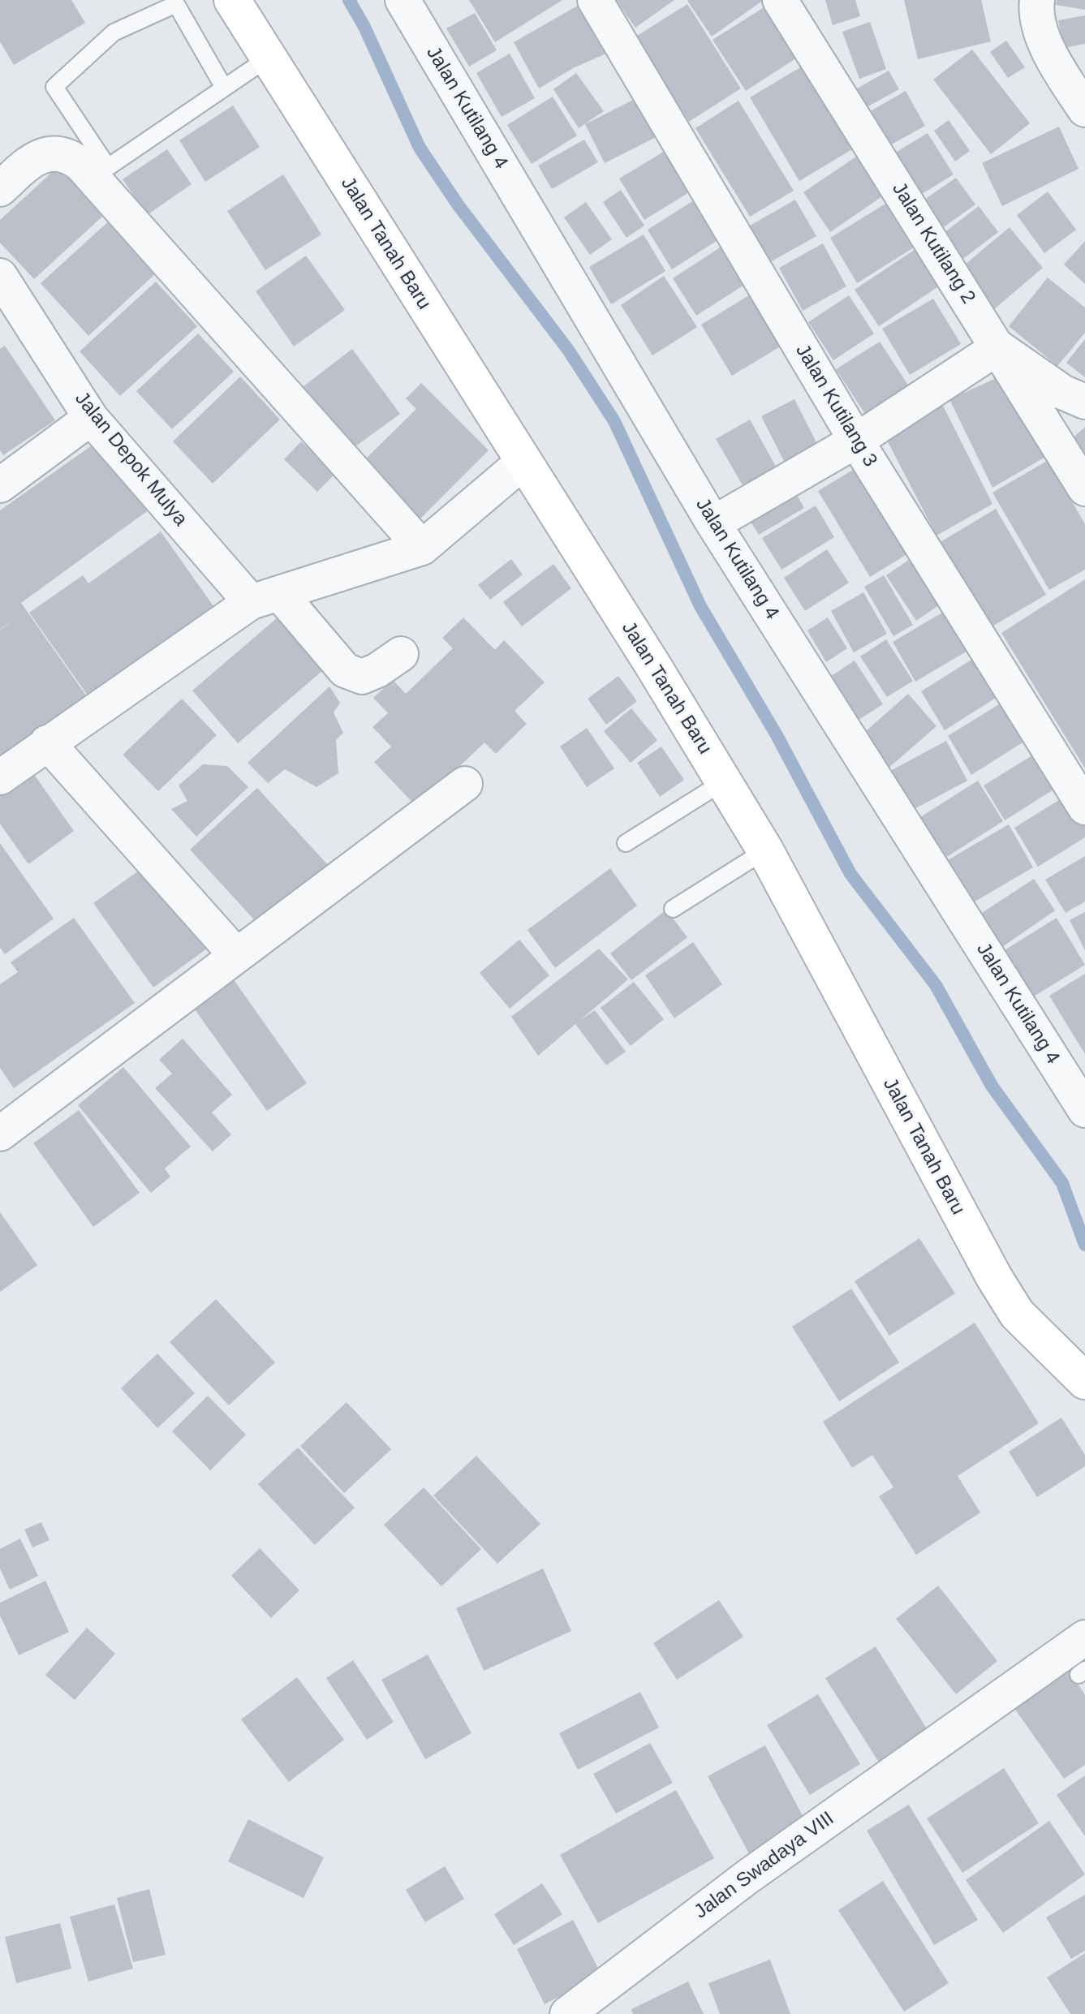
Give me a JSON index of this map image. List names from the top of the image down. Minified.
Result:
{"streets":{"main road":["Jalan Tanah Baru"],"street":["Jalan Kutilang 4","Jalan Kutilang 2","Jalan Kutilang 3","Jalan Depok Mulya","Jalan Swadaya VIII"]}}
